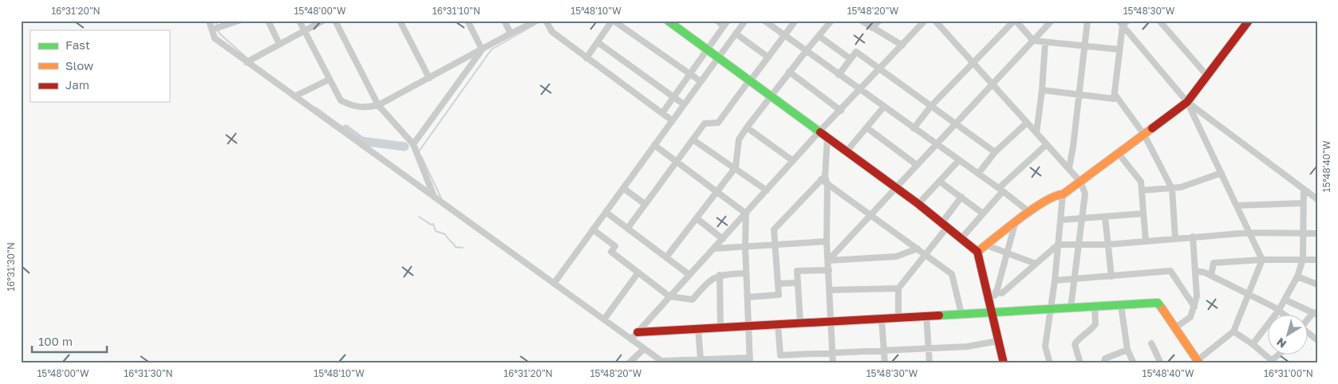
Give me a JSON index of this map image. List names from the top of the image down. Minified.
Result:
{"legend":["Fast","Slow","Jam"],"scale_bar":"100 m","north":"bottom left","coordinates":["16°31'20\"N","15°48'00\"W","16°31'10\"N","15°48'10\"W","15°48'20\"W","15°48'30\"W","15°48'40\"W","16°31'30\"N","16°31'00\"N"]}
